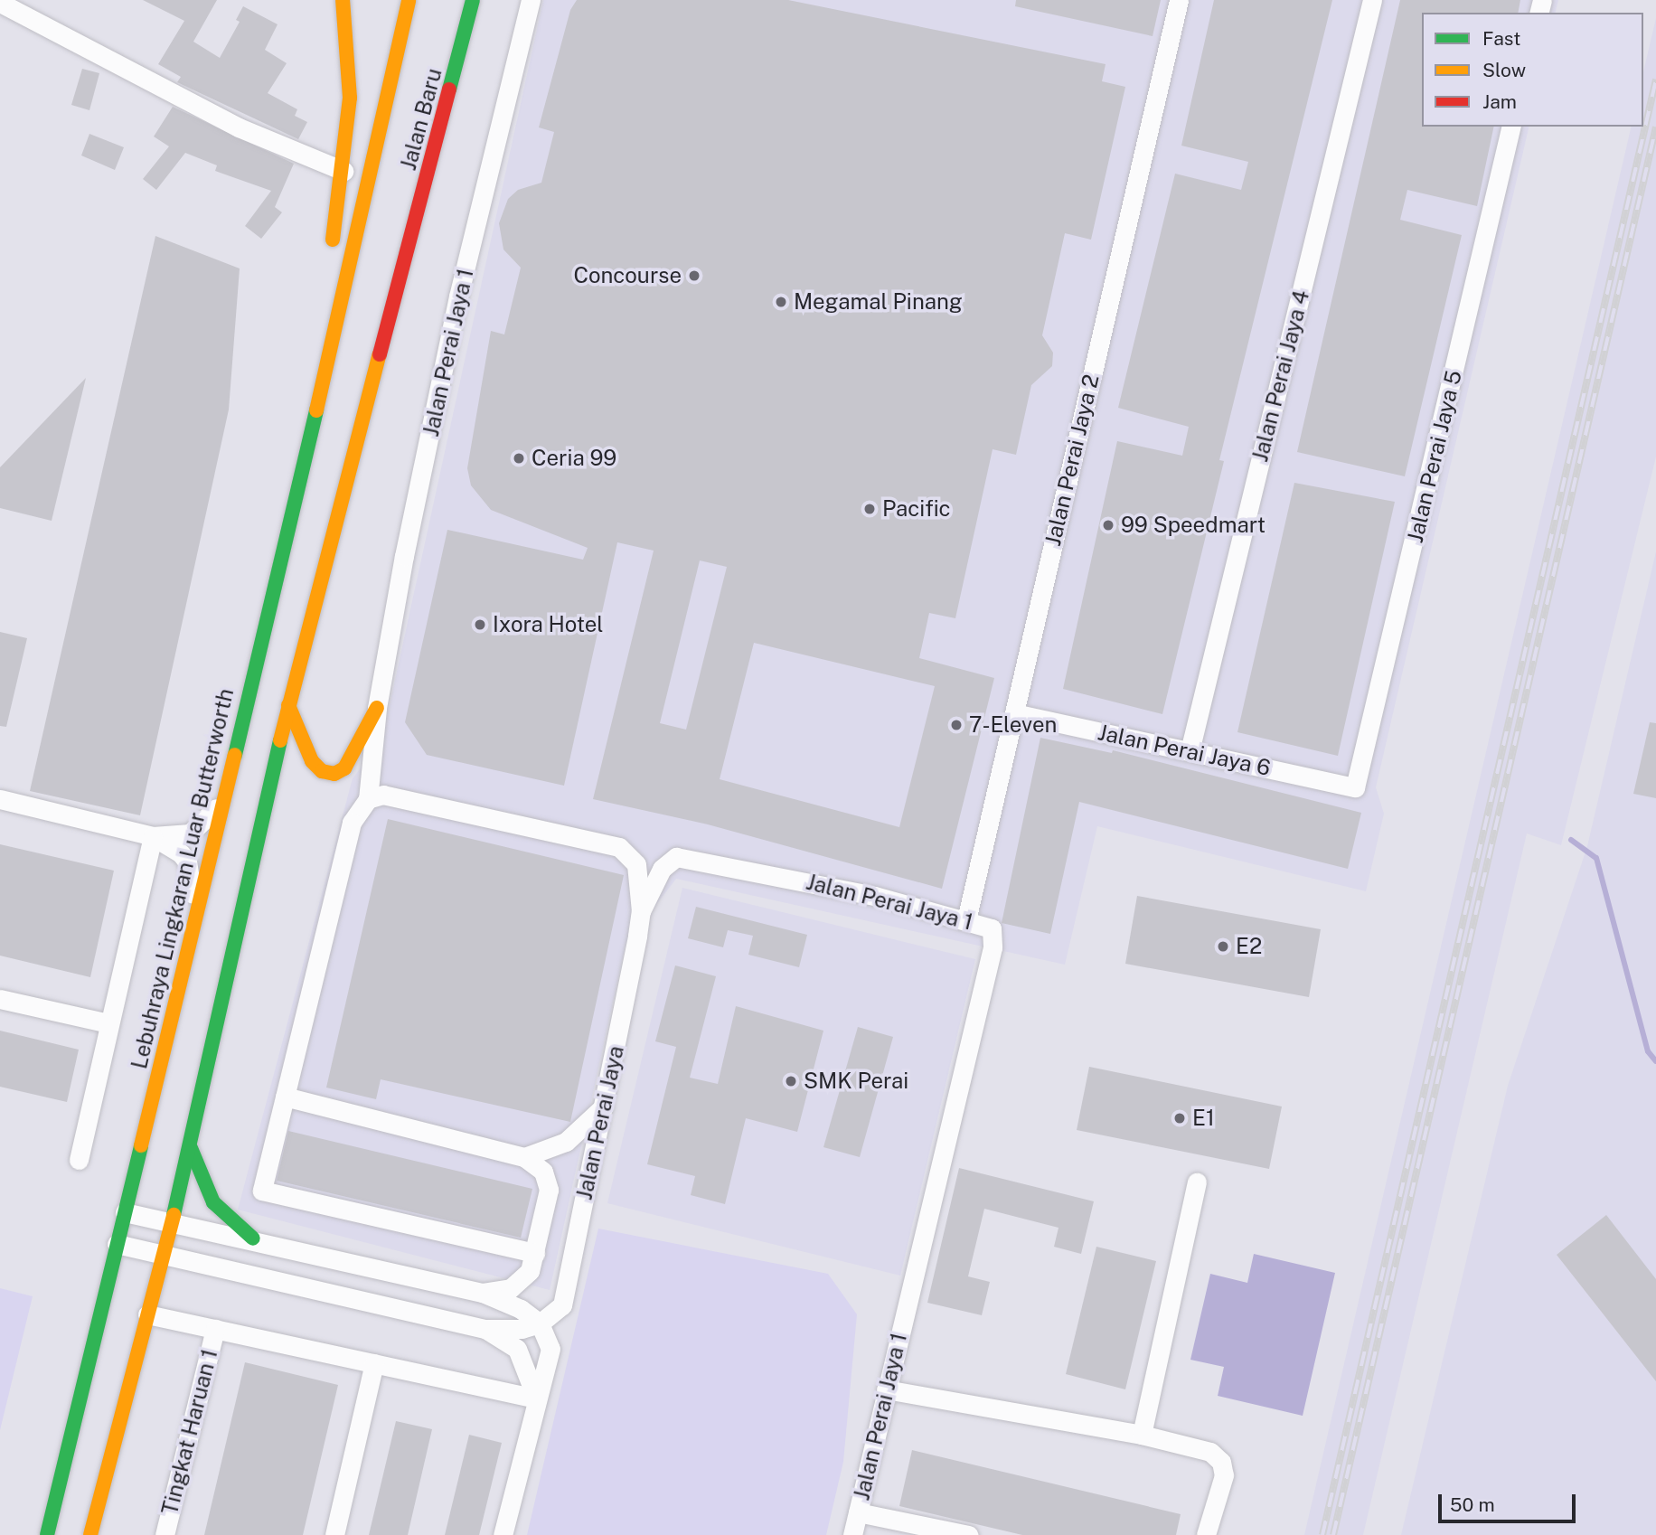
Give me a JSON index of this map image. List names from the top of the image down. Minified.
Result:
{"streets":{"highway":["Jalan Baru","Lebuhraya Lingkaran Luar Butterworth"],"street":["Jalan Perai Jaya 1","Jalan Perai Jaya 4","Jalan Perai Jaya 5","Jalan Perai Jaya 2","Jalan Perai Jaya 6","Jalan Perai Jaya","Tingkat Haruan 1"]},"crossings":[["Jalan Baru","Lebuhraya Lingkaran Luar Butterworth"],["Jalan Perai Jaya 1","Jalan Perai Jaya 2"],["Jalan Perai Jaya 1","Jalan Perai Jaya"],["Jalan Perai Jaya 4","Jalan Perai Jaya 6"],["Jalan Perai Jaya 5","Jalan Perai Jaya 6"],["Jalan Perai Jaya 2","Jalan Perai Jaya 6"]],"places":["Concourse","Megamal Pinang","Ceria 99","Pacific","99 Speedmart","Ixora Hotel","7-Eleven","E2","SMK Perai","E1"],"legend":["Fast","Slow","Jam"],"scale_bar":"50 m"}
